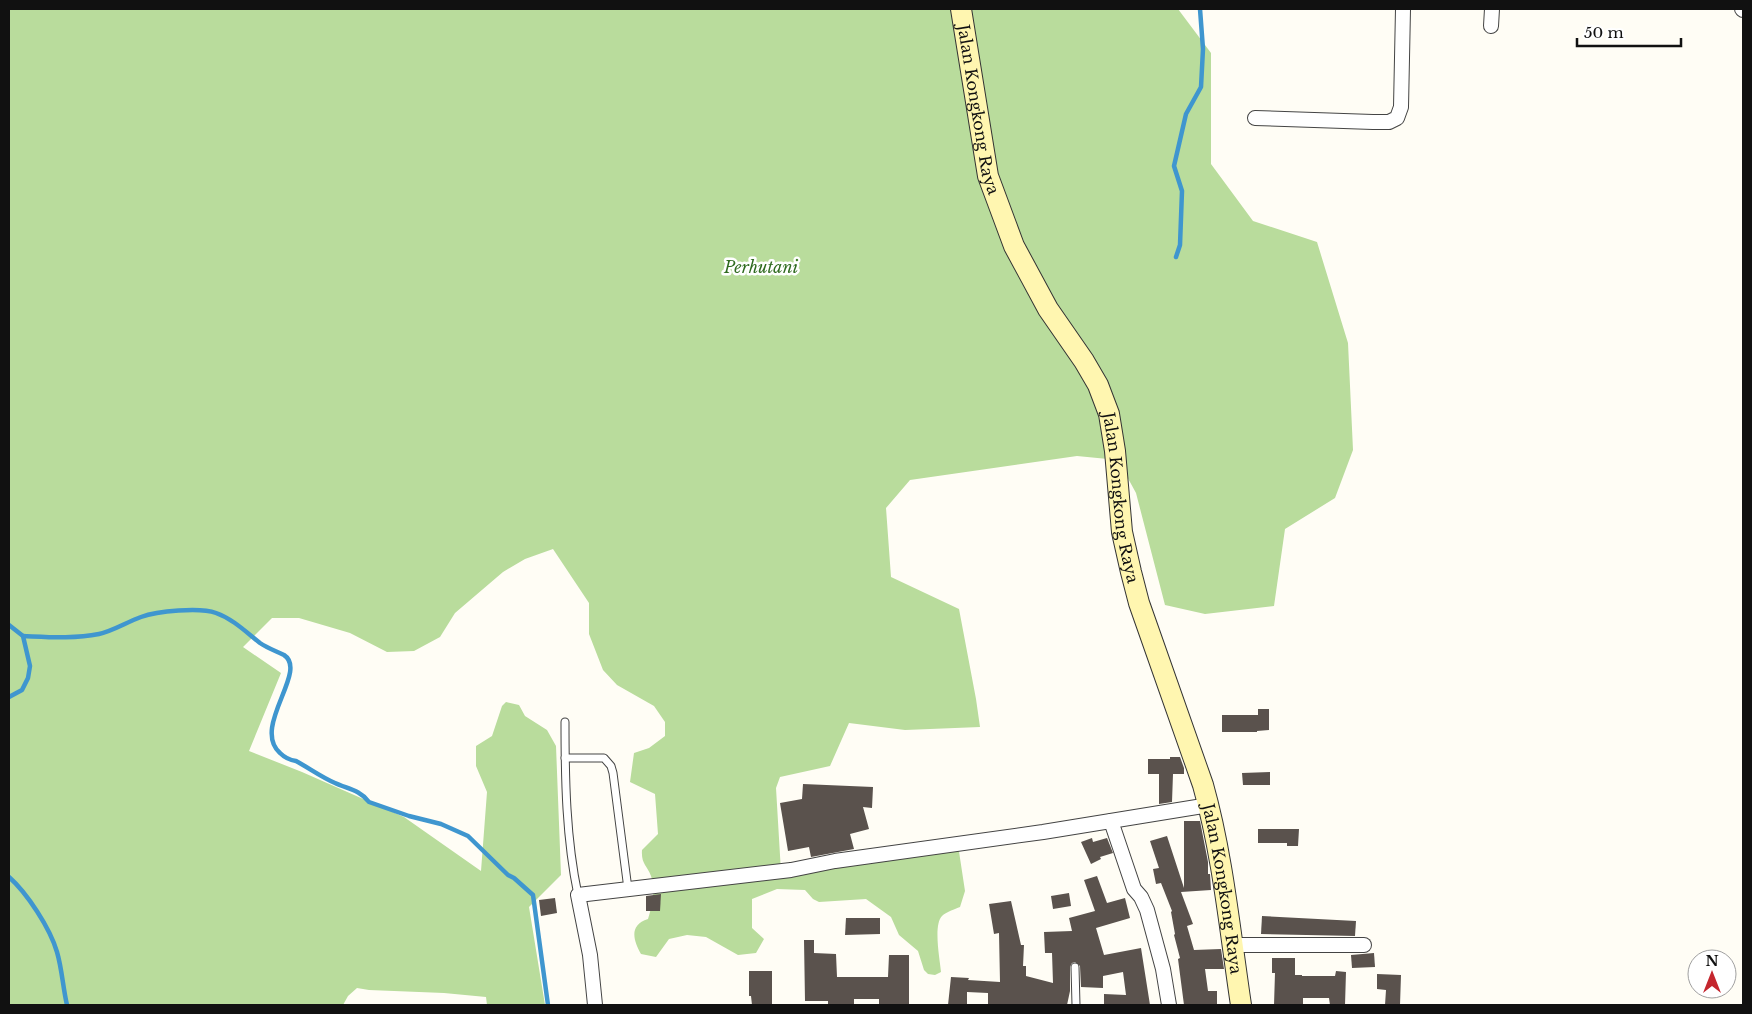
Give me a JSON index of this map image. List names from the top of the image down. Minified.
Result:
{"streets":{"street":["Jalan Kongkong Raya"]},"parks":["Perhutani"],"scale_bar":"50 m","north":"top"}
